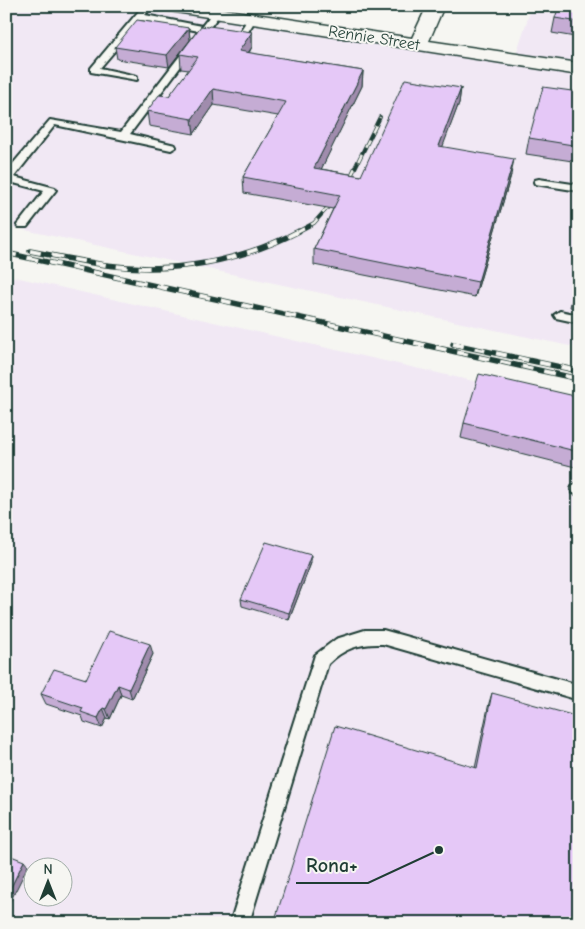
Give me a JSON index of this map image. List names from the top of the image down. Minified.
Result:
{"streets":{"street":["Rennie Street"]},"places":["Rona+"],"north":"top"}
